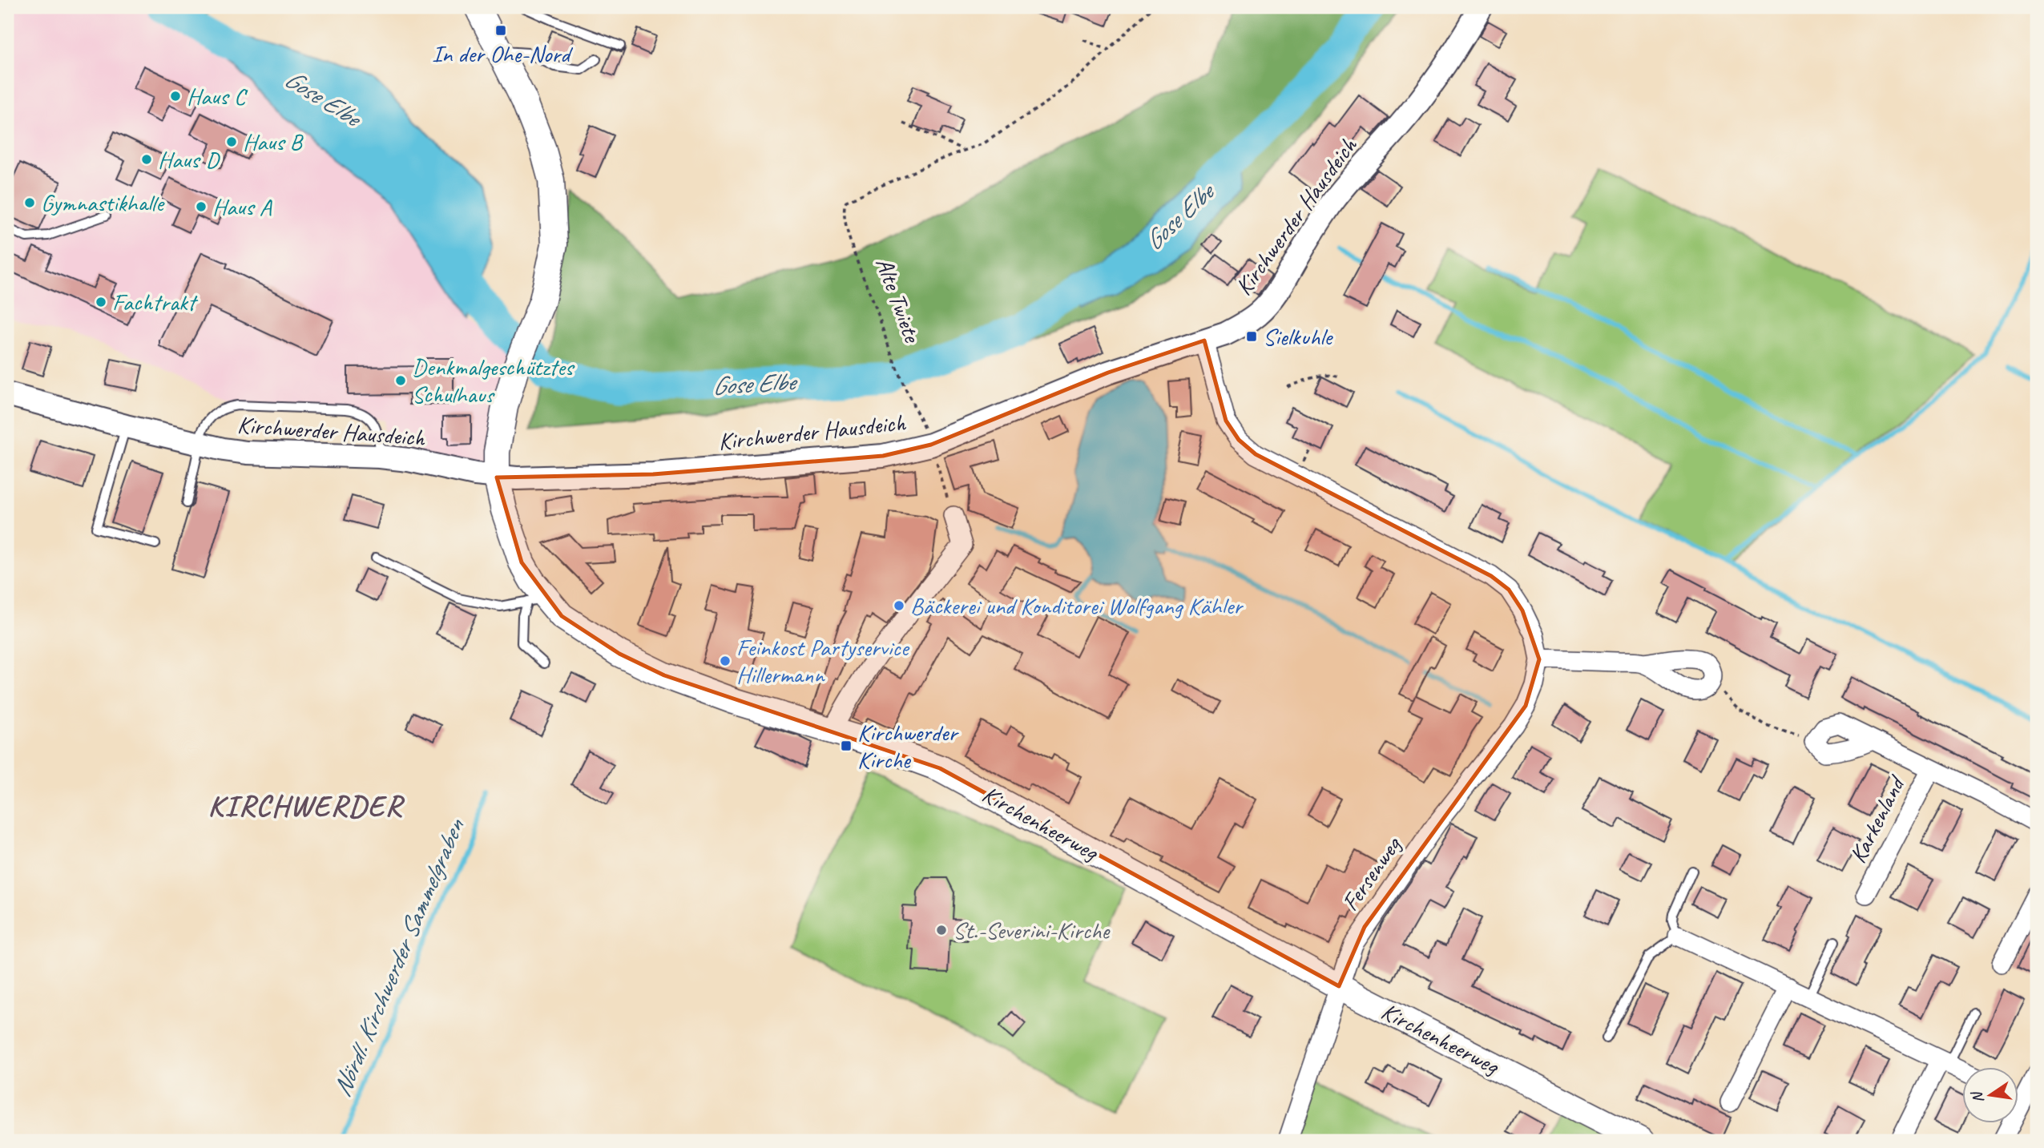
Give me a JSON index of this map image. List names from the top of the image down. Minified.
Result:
{"streets":{"main road":["Kirchenheerweg"],"street":["Kirchwerder Hausdeich","Karkenland","Fersenweg"],"path":["Alte Twiete"]},"crossings":[["Kirchwerder Hausdeich","Alte Twiete"],["Kirchwerder Hausdeich","Kirchenheerweg"],["Kirchwerder Hausdeich","Fersenweg"],["Kirchenheerweg","Fersenweg"]],"districts":["KIRCHWERDER"],"water":["Gose Elbe","Nördl. Kirchwerder Sammelgraben"],"places":{"transit":["In der Ohe-Nord","Sielkuhle","Kirchwerder Kirche"],"other":["Haus C","Haus B","Haus D","Gymnastikhalle","Haus A","Fachtrakt","Denkmalgeschütztes Schulhaus","Bäckerei und Konditorei Wolfgang Kähler","Feinkost Partyservice Hillermann","St.-Severini-Kirche"]},"north":"left"}
